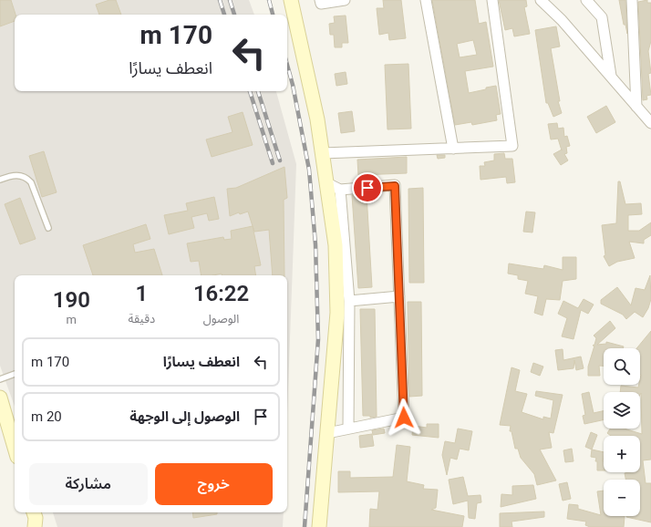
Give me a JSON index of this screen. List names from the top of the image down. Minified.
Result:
{"page":{"turn":["170 m","انعطف يسارًا"],"eta":["16:22","الوصول","1","دقيقة","190","m"],"list":[{"name":"انعطف يسارًا","value":"170 m"},{"name":"الوصول إلى الوجهة","value":"20 m"}],"map_buttons":["+","−"],"buttons":["خروج","مشاركة"]}}
